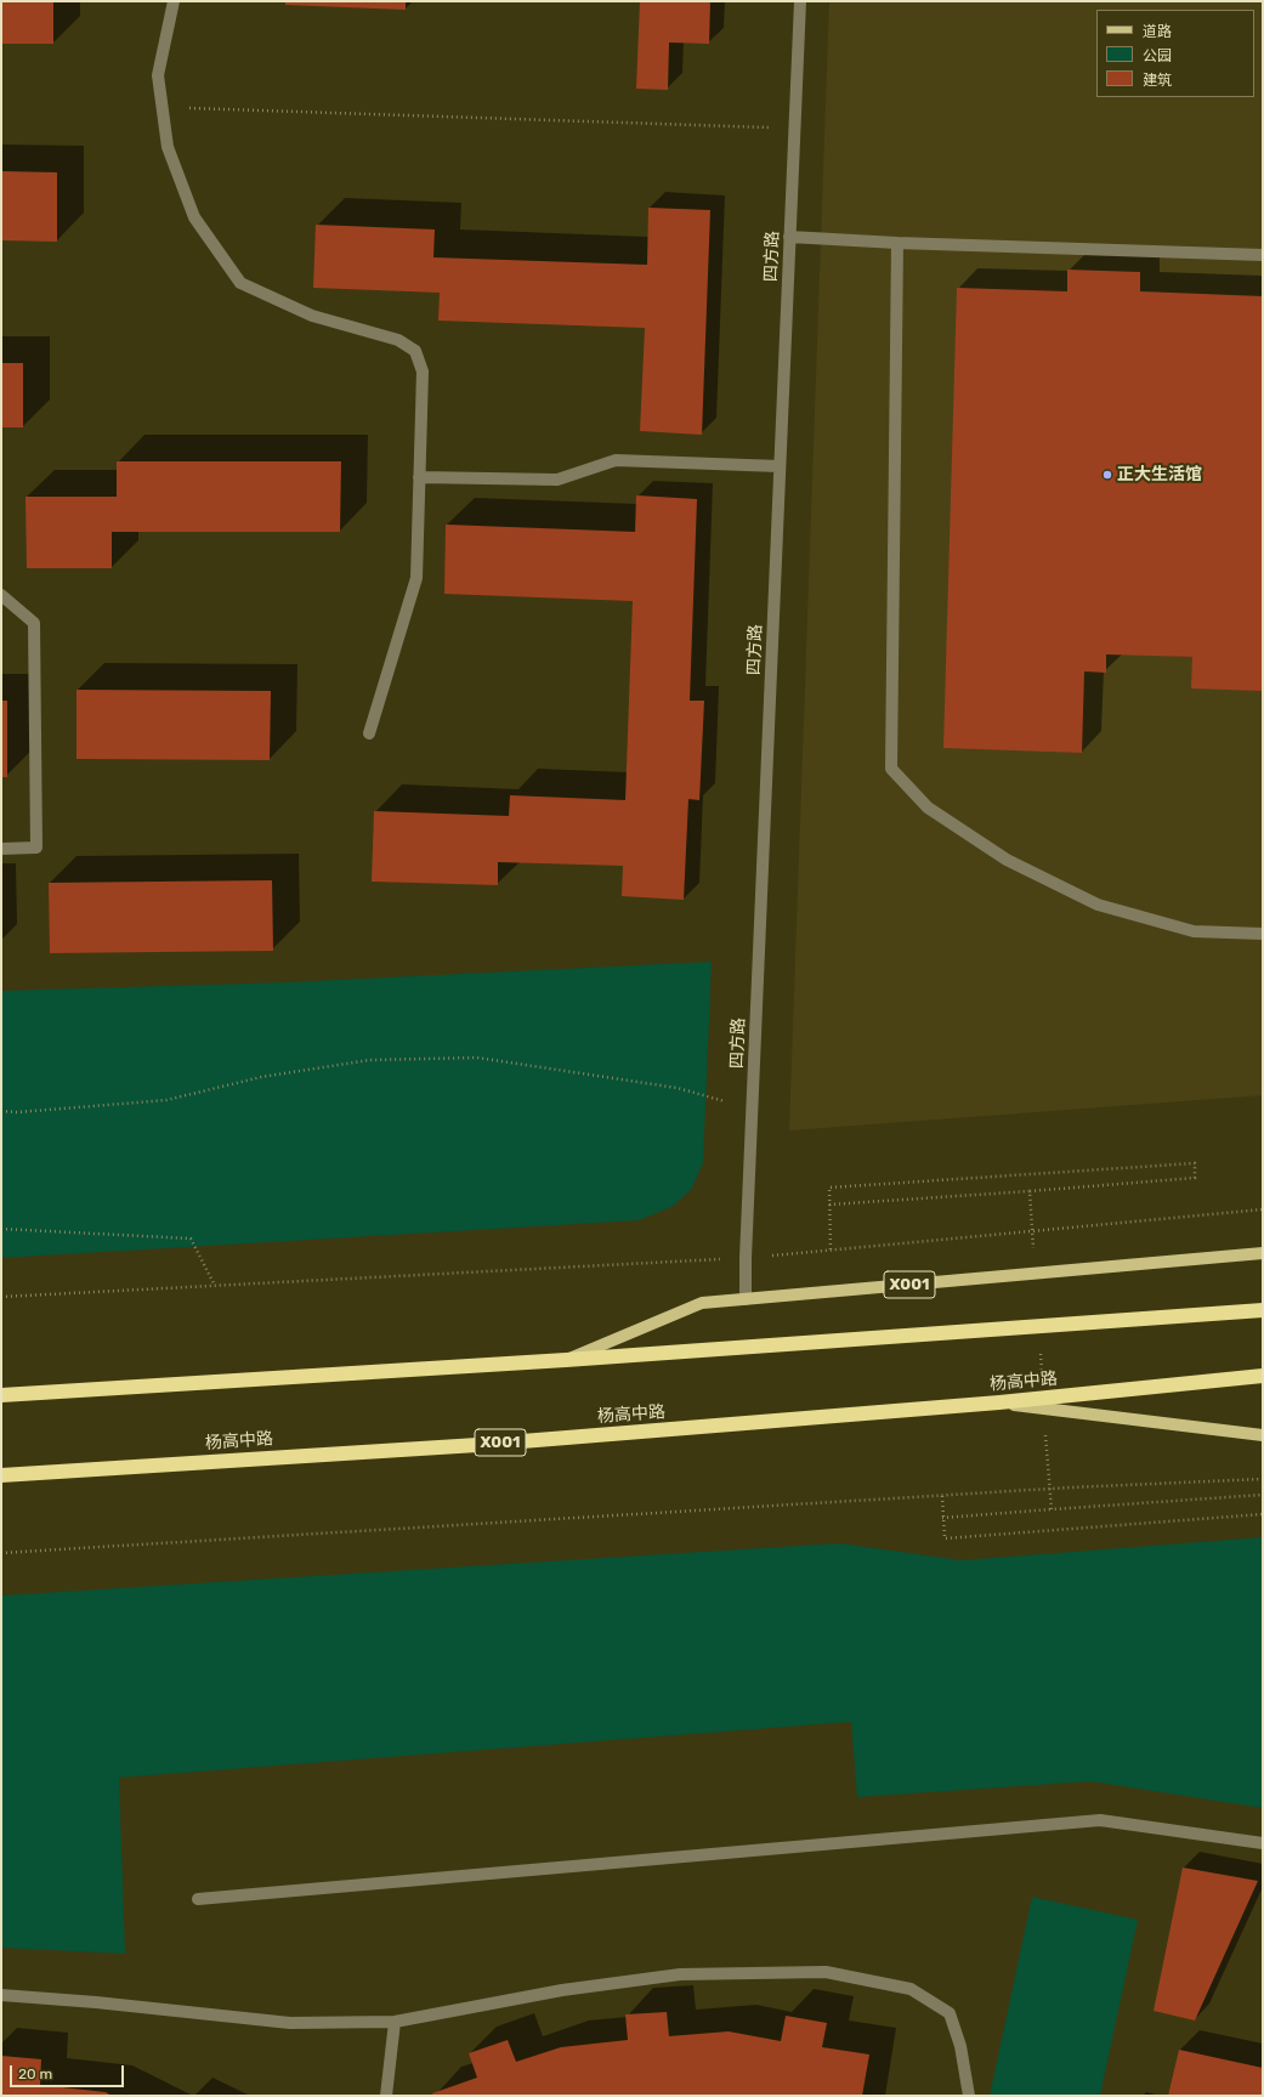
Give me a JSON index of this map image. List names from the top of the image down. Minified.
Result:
{"streets":{"highway":["X001","杨高中路"],"street":["四方路"]},"crossings":[["四方路","X001"],["X001","杨高中路"]],"places":["正大生活馆"],"legend":["道路","公园","建筑"],"scale_bar":"20 m"}
